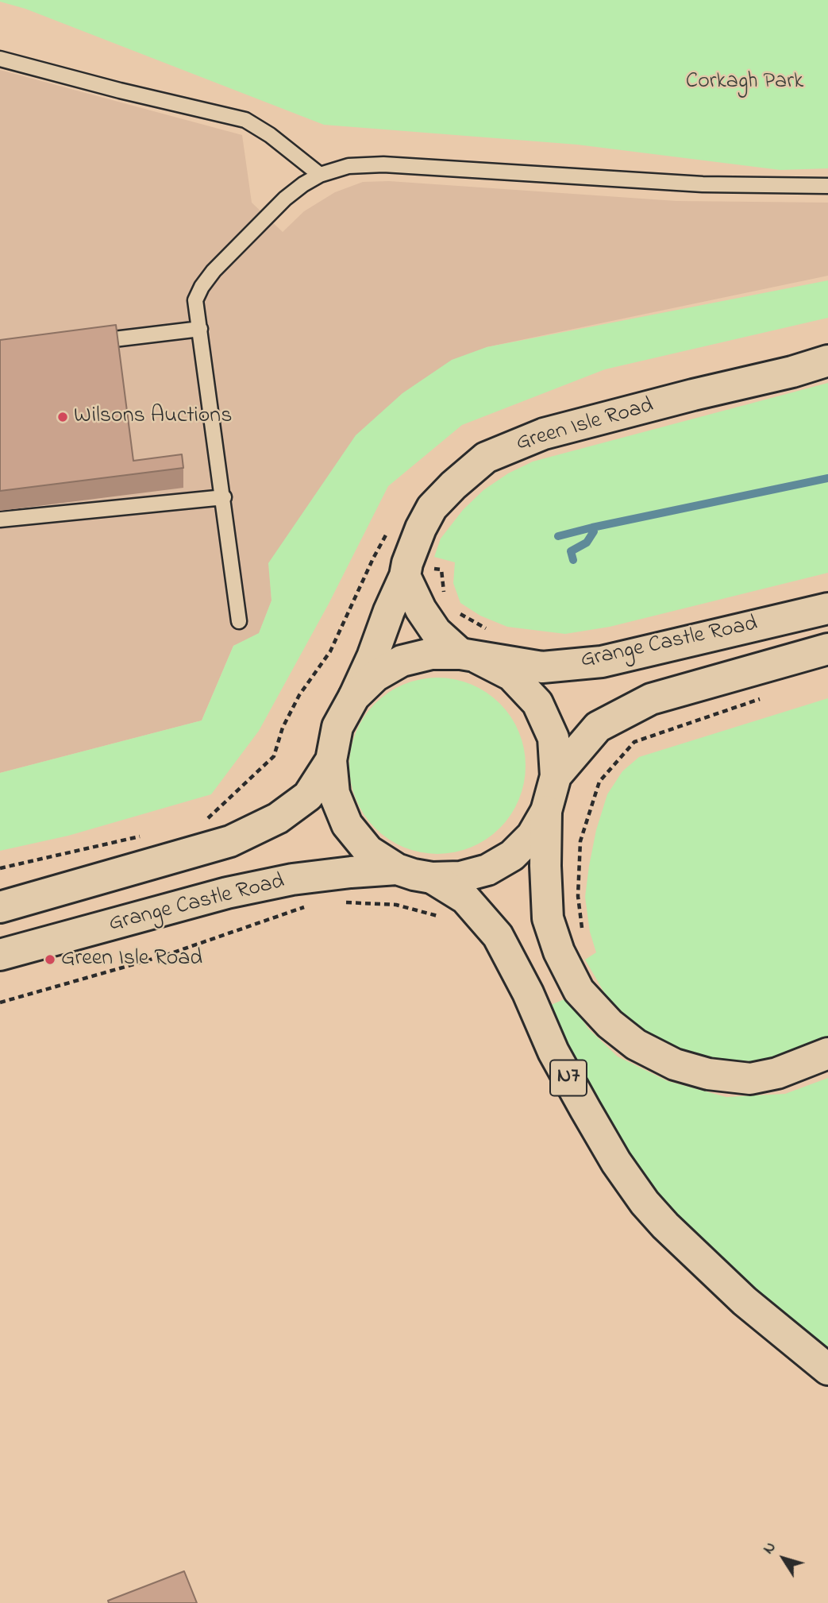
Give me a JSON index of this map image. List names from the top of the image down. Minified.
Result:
{"streets":{"main road":["Green Isle Road","Grange Castle Road","N7"]},"crossings":[["Green Isle Road","Grange Castle Road"],["Grange Castle Road","N7"]],"parks":["Corkagh Park"],"places":["Wilsons Auctions","Green Isle Road"],"north":"top left"}
